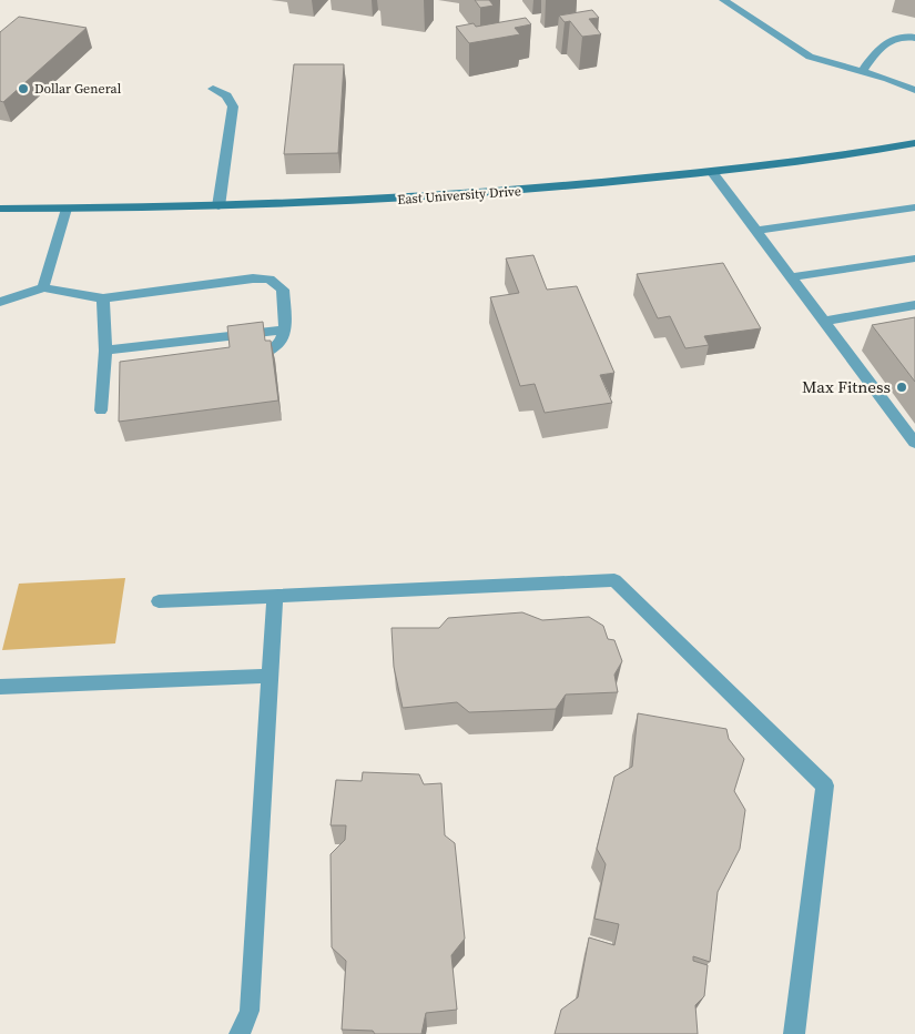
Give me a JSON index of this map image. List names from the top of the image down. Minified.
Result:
{"streets":{"main road":["East University Drive"]},"places":["Dollar General","Max Fitness"]}
